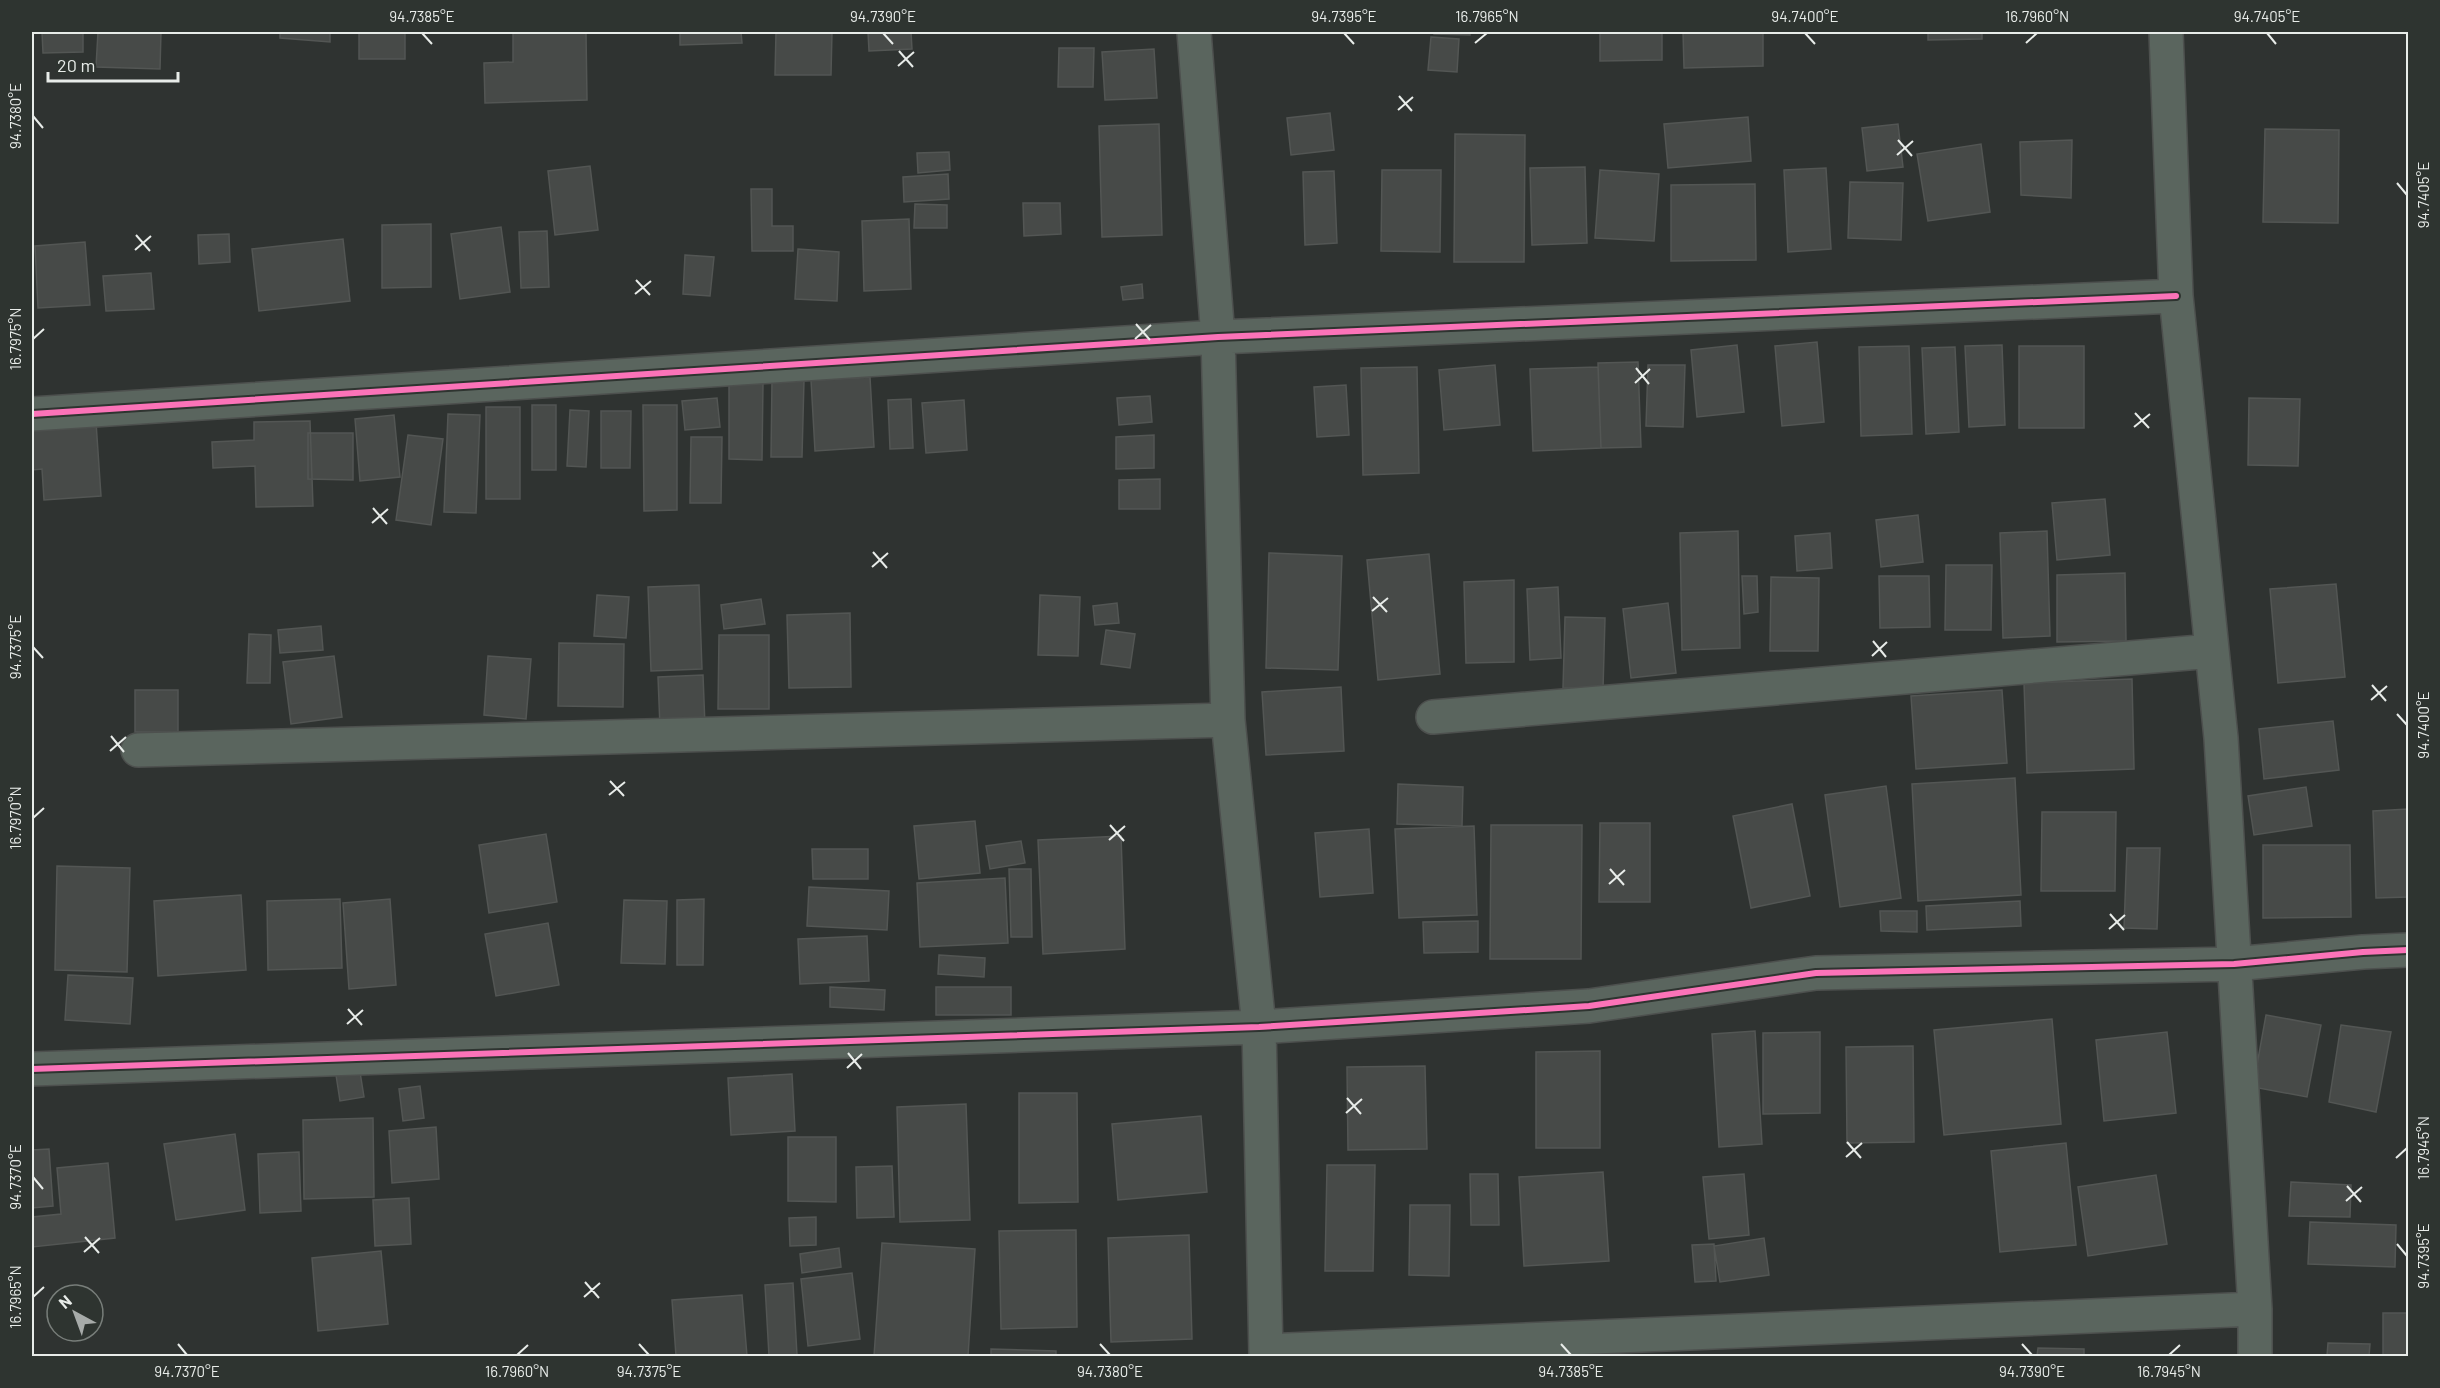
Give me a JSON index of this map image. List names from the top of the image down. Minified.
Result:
{"scale_bar":"20 m","north":"top left","coordinates":["94.7385°E","94.7390°E","94.7395°E","16.7965°N","94.7400°E","16.7960°N","94.7405°E","94.7380°E","16.7975°N","94.7375°E","16.7970°N","16.7945°N","94.7370°E"]}
